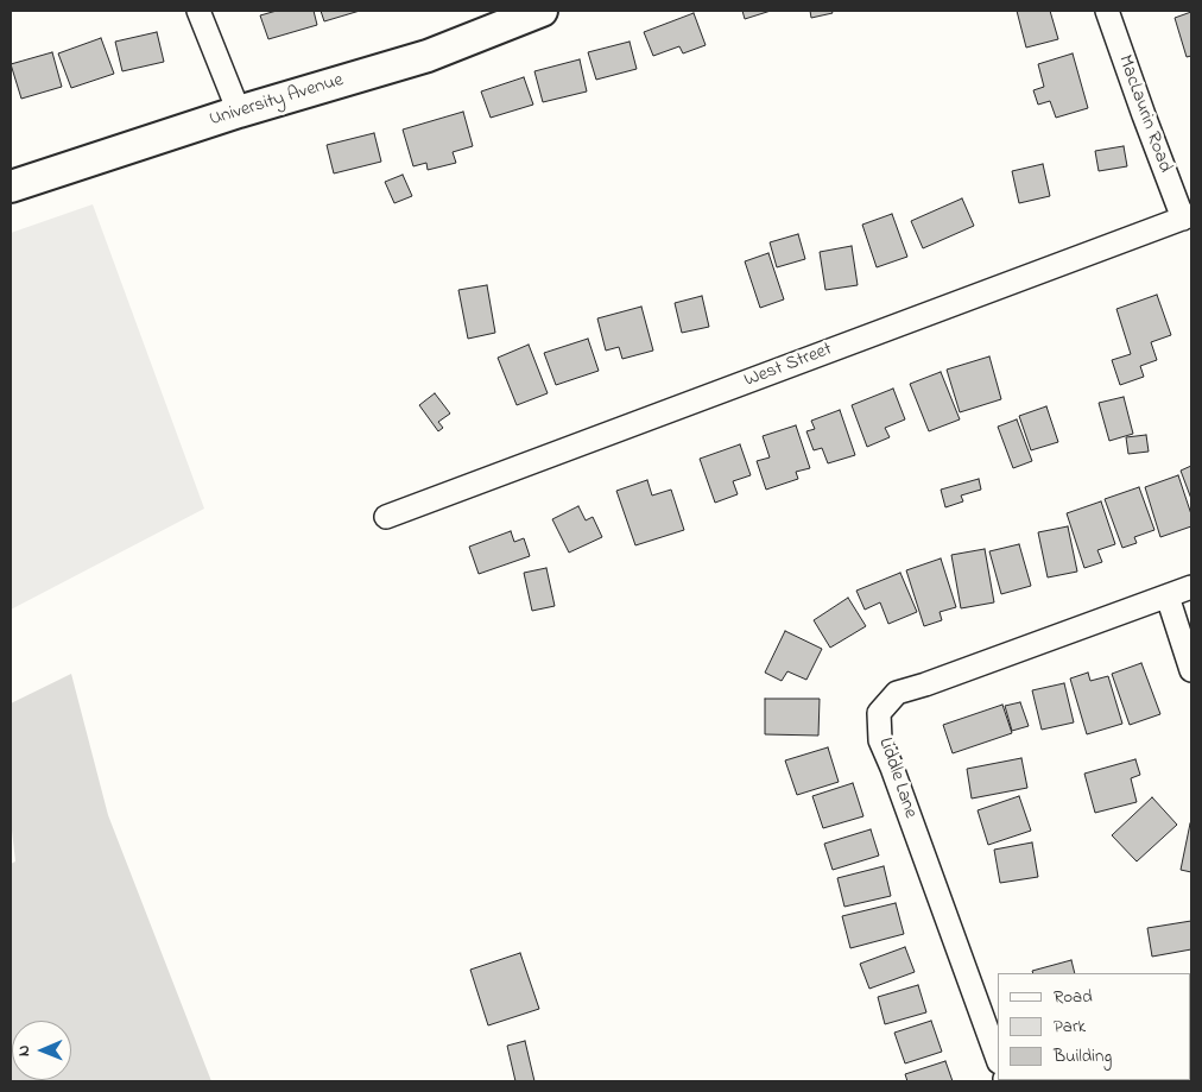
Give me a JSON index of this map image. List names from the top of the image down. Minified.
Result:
{"streets":{"street":["University Avenue","MacLaurin Road","West Street","Liddle Lane"]},"crossings":[["MacLaurin Road","West Street"]],"legend":["Road","Park","Building"],"north":"left"}
